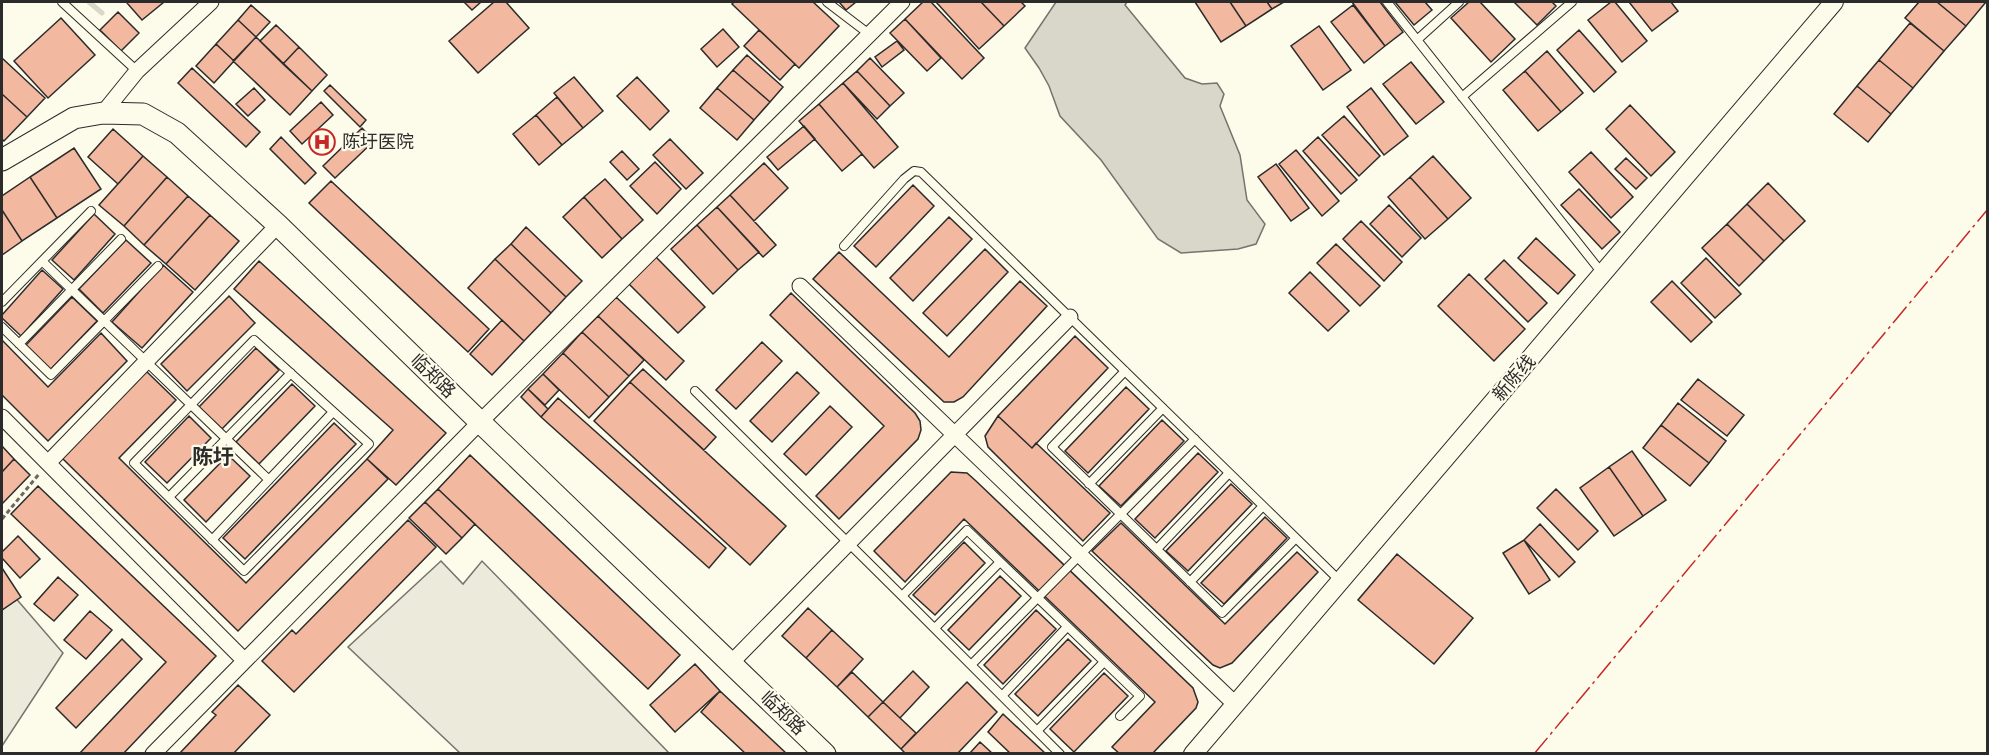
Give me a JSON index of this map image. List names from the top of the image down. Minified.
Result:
{"streets":{"main road":["临郑路"],"street":["新陈线"]},"districts":["陈圩"],"places":{"hospital":["陈圩医院"]}}
